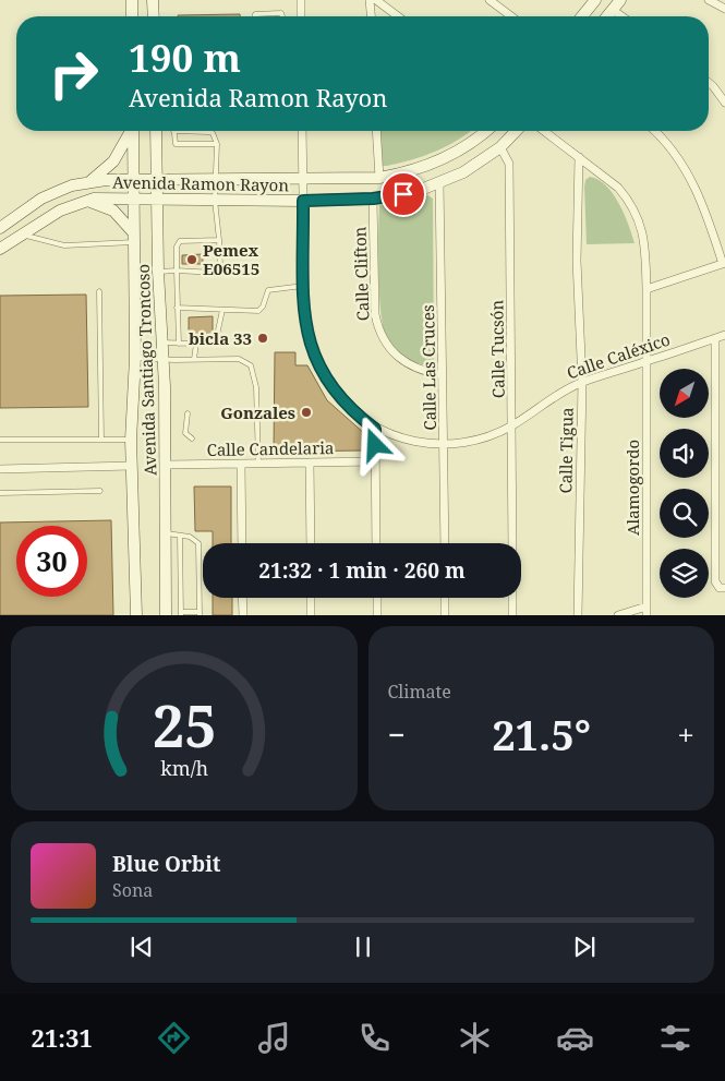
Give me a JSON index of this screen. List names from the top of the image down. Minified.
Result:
{"streets":{"main road":["Avenida Ramon Rayon","Avenida Santiago Troncoso"],"street":["Calle Clifton","Calle Tucsón","Calle Caléxico","Calle Las Cruces","Calle Candelaria","Calle Tigua","Alamogordo"]},"crossings":[["Avenida Ramon Rayon","Calle Clifton"],["Avenida Ramon Rayon","Calle Tucsón"],["Avenida Ramon Rayon","Calle Caléxico"],["Avenida Ramon Rayon","Calle Las Cruces"],["Avenida Ramon Rayon","Avenida Santiago Troncoso"],["Calle Clifton","Calle Las Cruces"],["Calle Tucsón","Calle Caléxico"],["Calle Caléxico","Calle Las Cruces"],["Calle Caléxico","Calle Tigua"],["Calle Caléxico","Alamogordo"],["Avenida Santiago Troncoso","Calle Candelaria"],["Calle Tigua","Alamogordo"]],"places":["Pemex E06515","bicla 33","Gonzales"],"north":"bottom left","page":{"turn":["190 m","Avenida Ramon Rayon"],"limit":"30","trip":"21:32 · 1 min · 260 m","tile":"Climate","heat":["−","21.5°","+"],"song":["Blue Orbit","Sona"],"tabs":"21:31","gauge":["25","km/h"]}}
